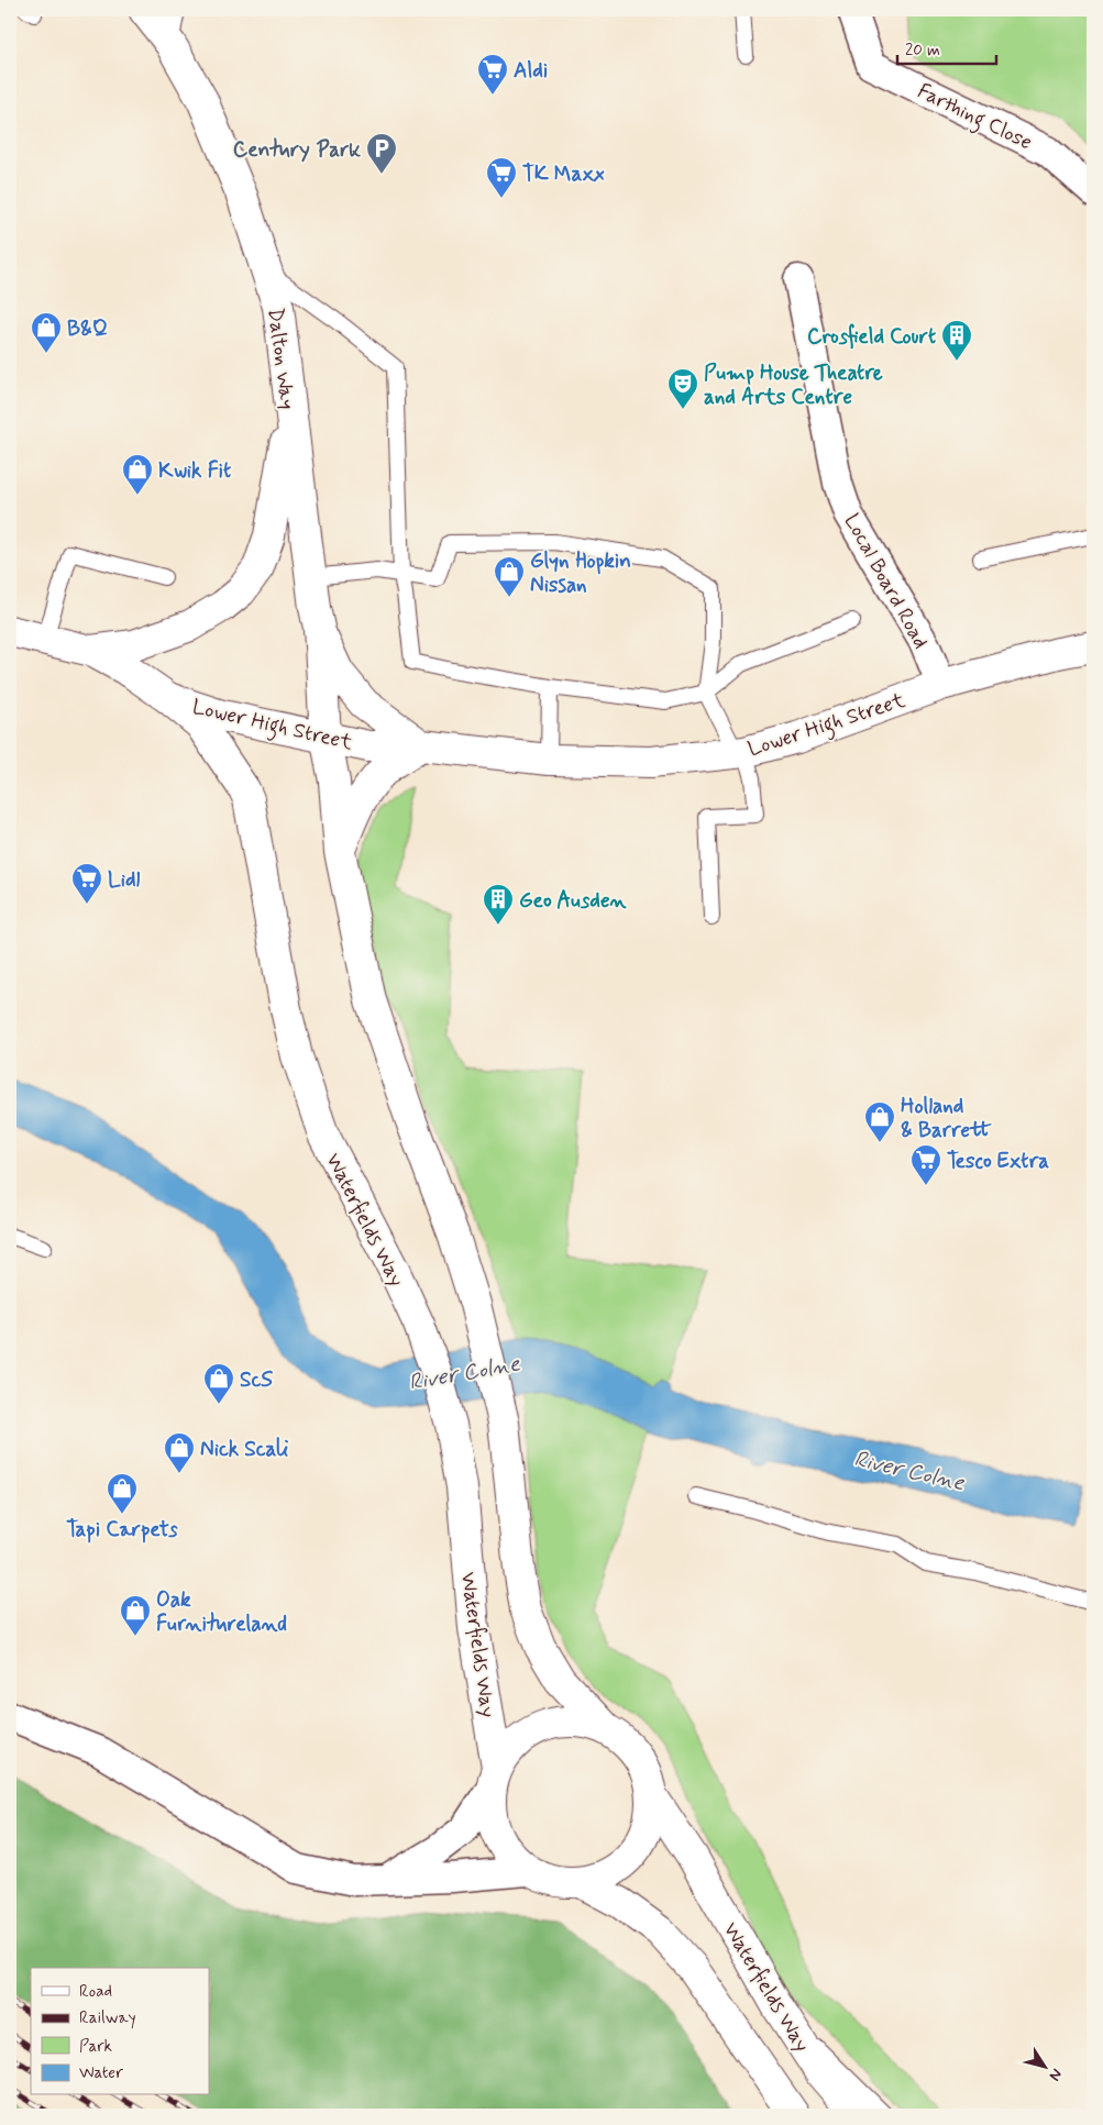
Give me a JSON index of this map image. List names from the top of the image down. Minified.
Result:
{"streets":{"main road":["Dalton Way","Lower High Street","Waterfields Way"],"street":["Farthing Close","Local Board Road"]},"crossings":[["Dalton Way","Lower High Street"],["Local Board Road","Lower High Street"],["Lower High Street","Waterfields Way"]],"water":["River Colne"],"places":{"supermarket":["Aldi","TK Maxx","Lidl","Tesco Extra"],"parking":["Century Park"],"shop":["B&Q","Kwik Fit","Glyn Hopkin Nissan","Holland & Barrett","ScS","Nick Scali","Tapi Carpets","Oak Furnitureland"],"building":["Crosfield Court","Geo Ausden"],"theatre":["Pump House Theatre and Arts Centre"]},"legend":["Road","Railway","Park","Water"],"scale_bar":"20 m","north":"bottom right"}
